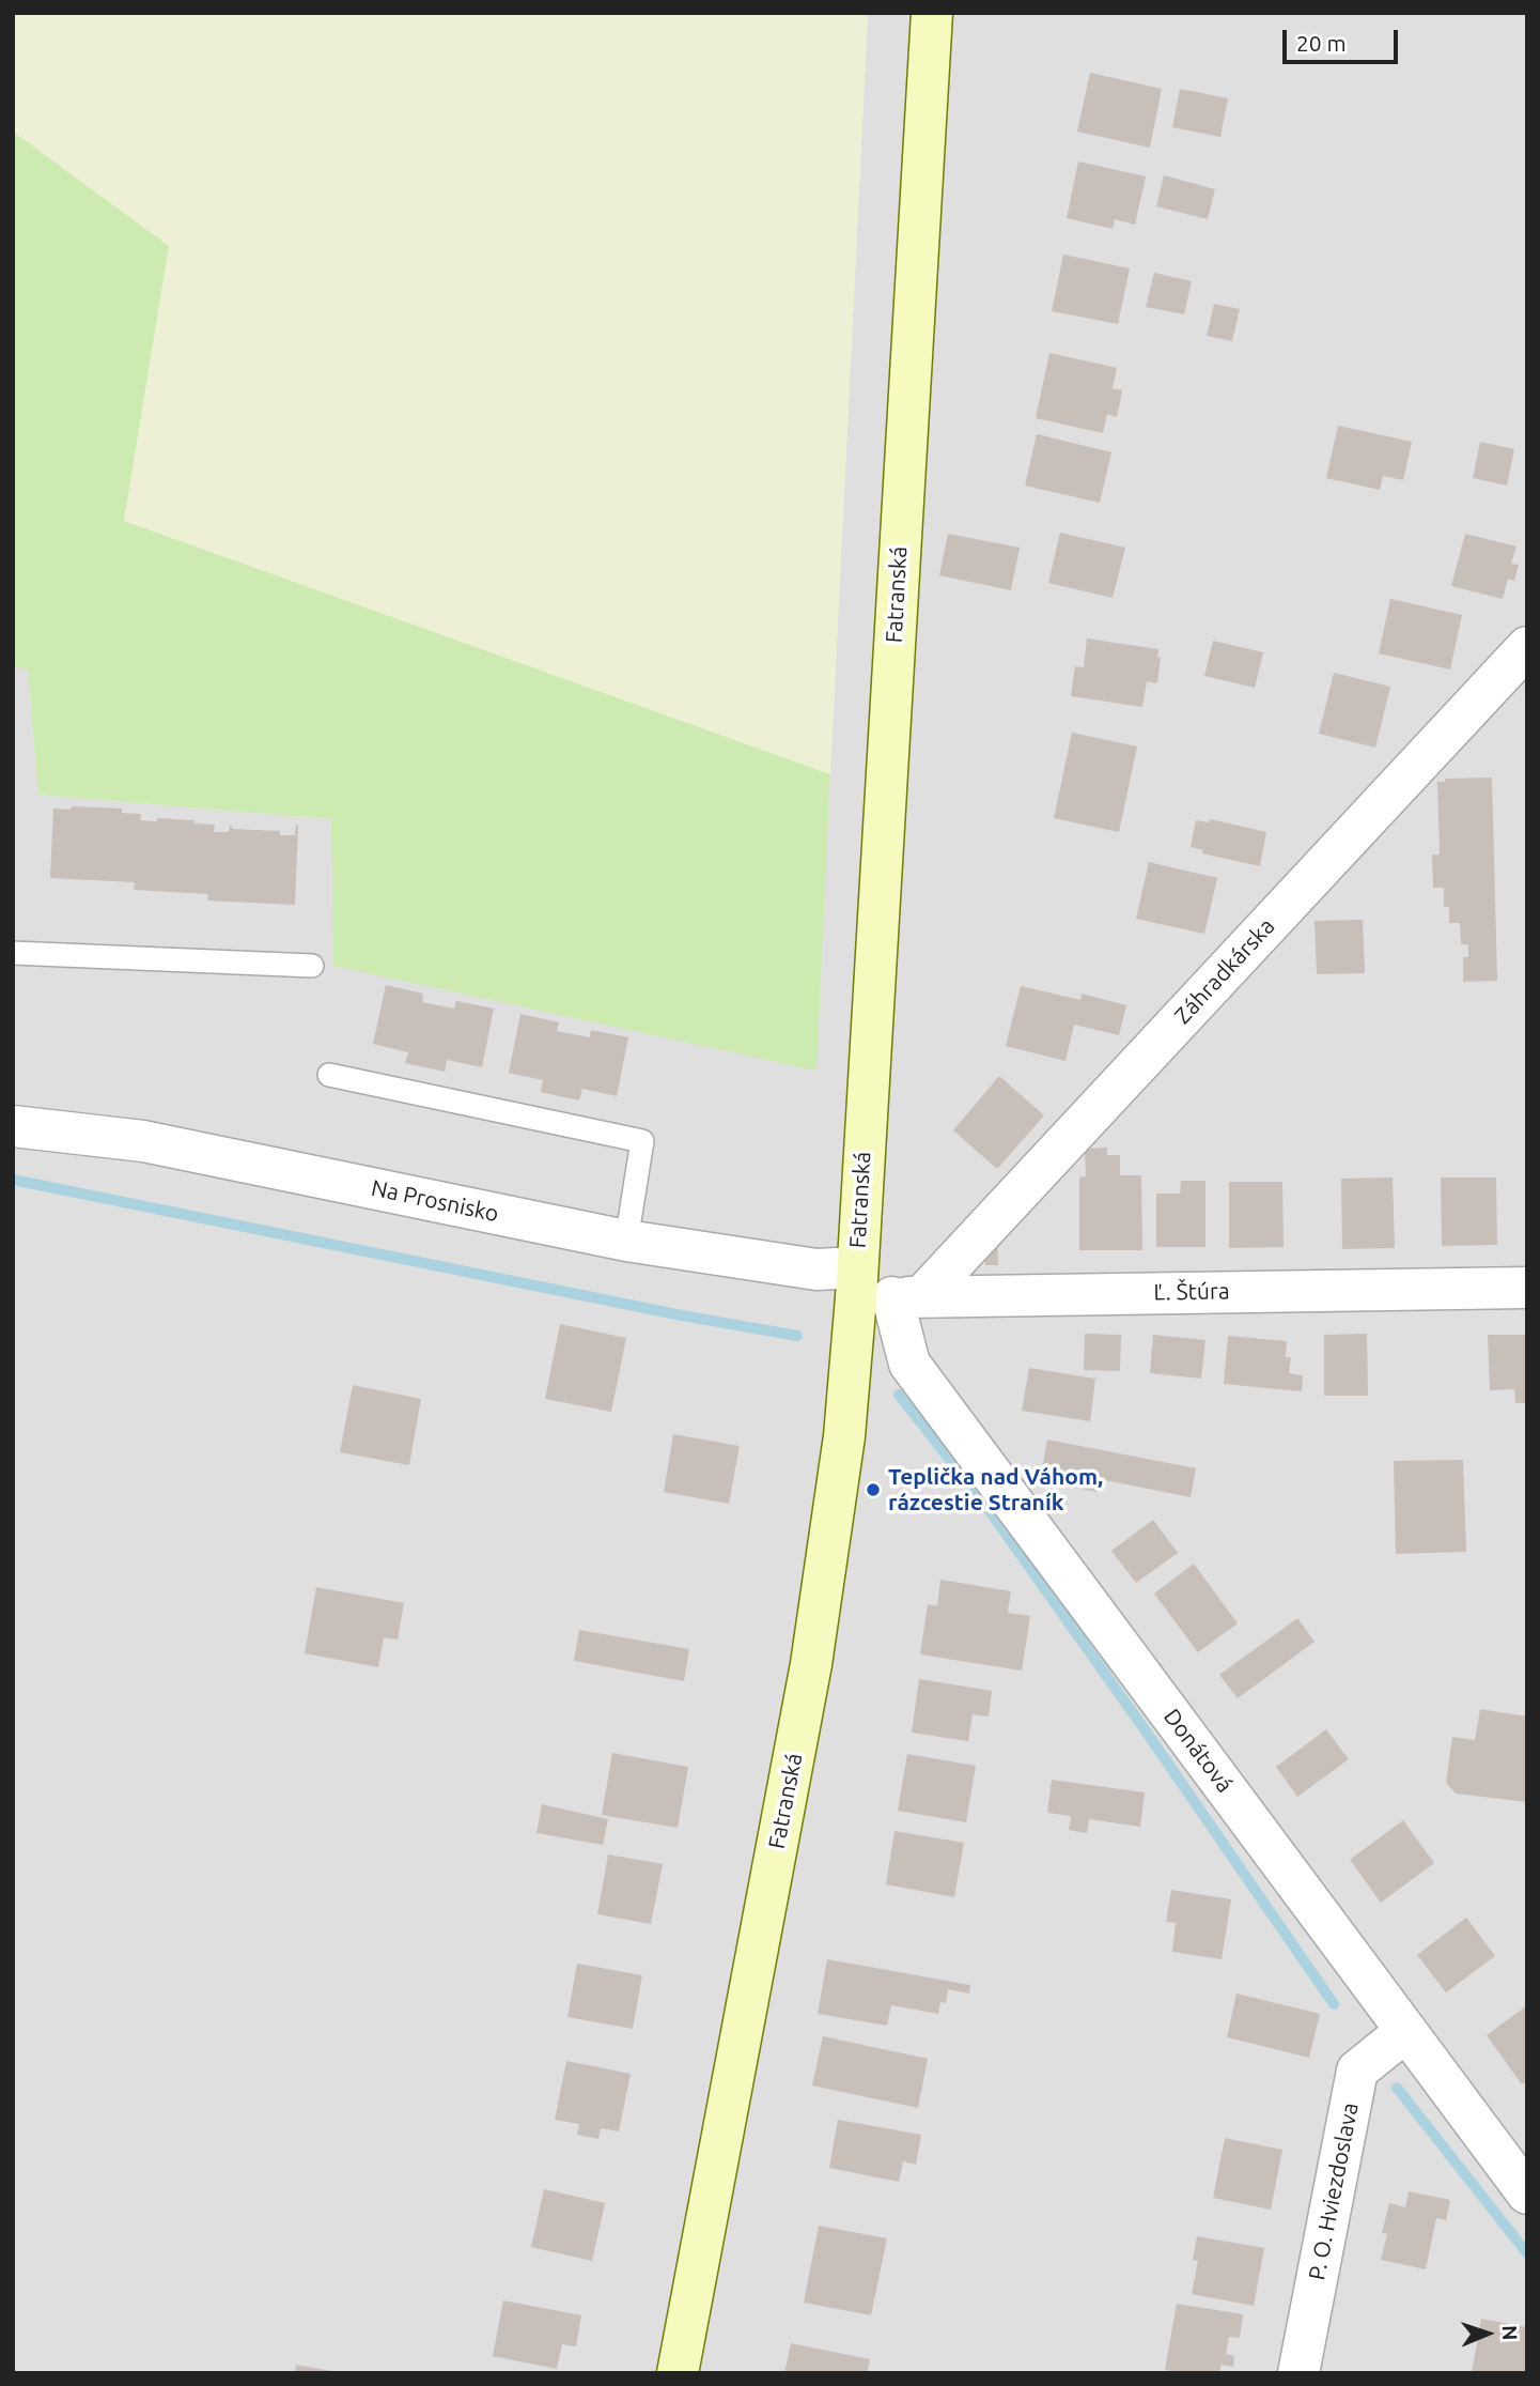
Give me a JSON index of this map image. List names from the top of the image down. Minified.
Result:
{"streets":{"main road":["Fatranská"],"street":["Záhradkárska","Na Prosnisko","Ľ. Štúra","Donátová","P. O. Hviezdoslava"]},"crossings":[["Fatranská","Záhradkárska"],["Fatranská","Na Prosnisko"],["Fatranská","Ľ. Štúra"],["Fatranská","Donátová"],["Záhradkárska","Na Prosnisko"],["Záhradkárska","Ľ. Štúra"],["Záhradkárska","Donátová"],["Na Prosnisko","Ľ. Štúra"],["Na Prosnisko","Donátová"],["Ľ. Štúra","Donátová"],["Donátová","P. O. Hviezdoslava"]],"places":["Teplička nad Váhom, rázcestie Straník"],"scale_bar":"20 m","north":"right"}
